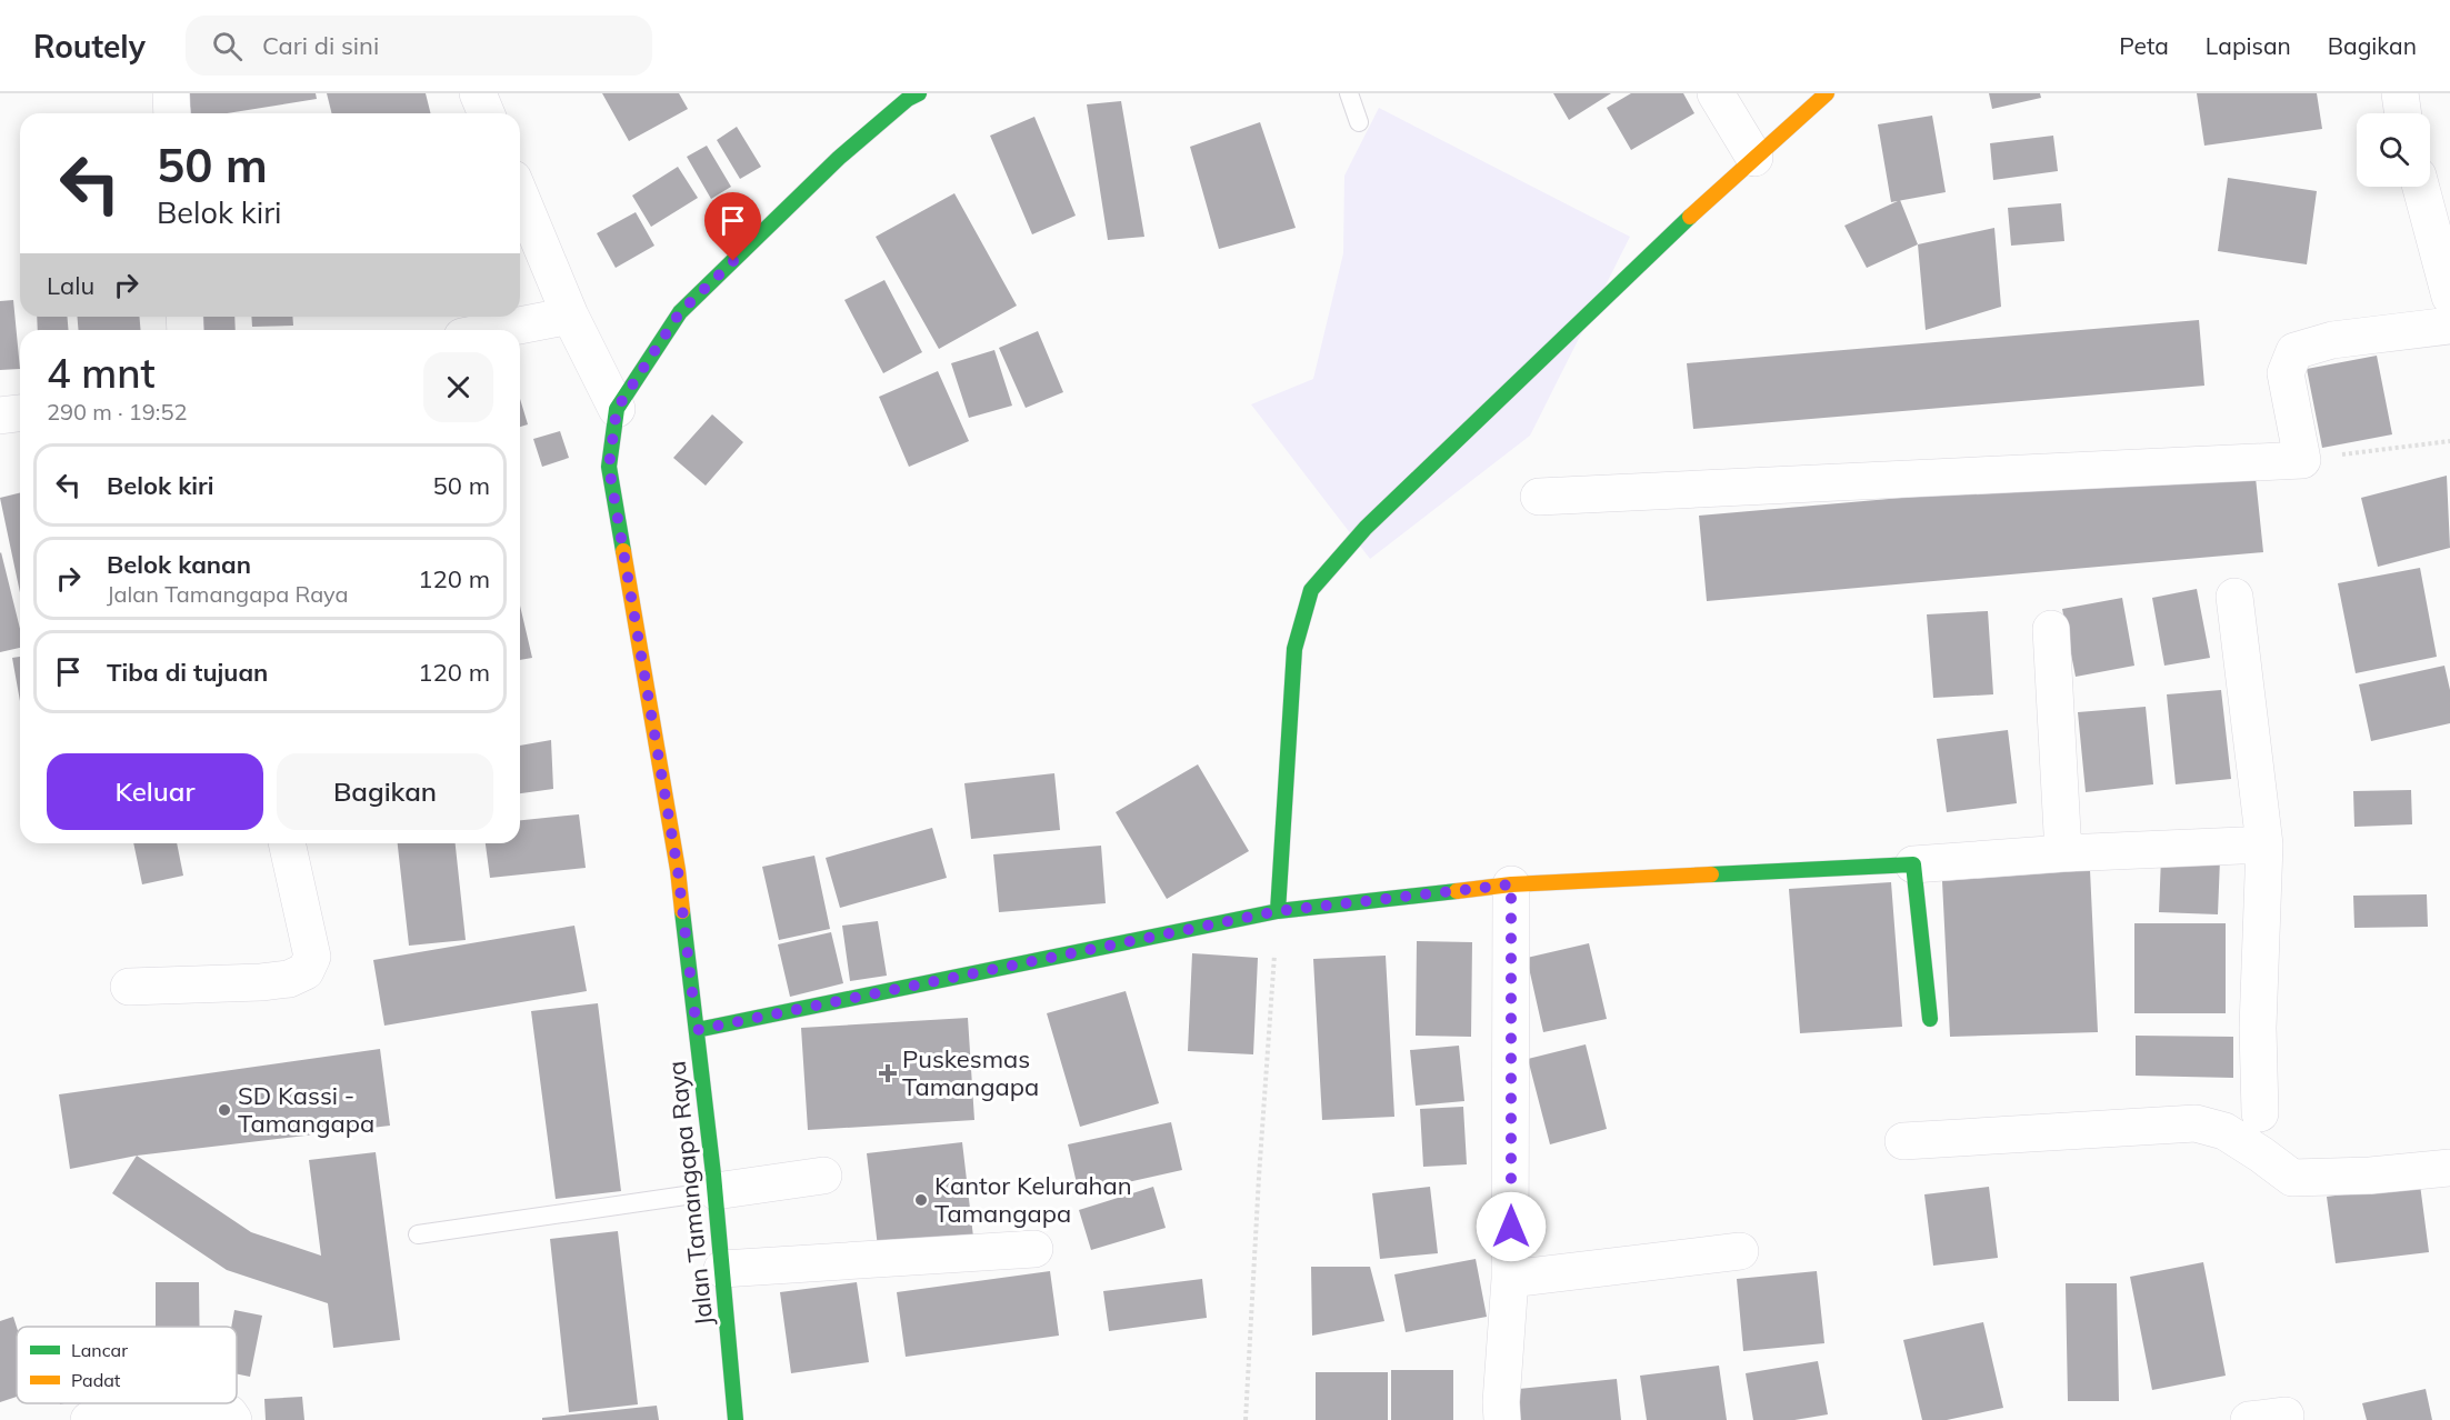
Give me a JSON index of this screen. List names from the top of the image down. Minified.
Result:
{"streets":{"street":["Jalan Tamangapa Raya"]},"places":{"health":["Puskesmas Tamangapa"],"other":["SD Kassi - Tamangapa","Kantor Kelurahan Tamangapa"]},"legend":["Lancar","Padat"],"page":{"header":"Routely","search":"Cari di sini","nav":["Peta","Lapisan","Bagikan"],"turn":["50 m","Belok kiri"],"then":"Lalu","heading":["4 mnt","290 m · 19:52"],"list":[{"name":"Belok kiri","value":"50 m"},{"name":"Belok kanan","note":"Jalan Tamangapa Raya","value":"120 m"},{"name":"Tiba di tujuan","value":"120 m"}],"buttons":["Keluar","Bagikan"]}}
